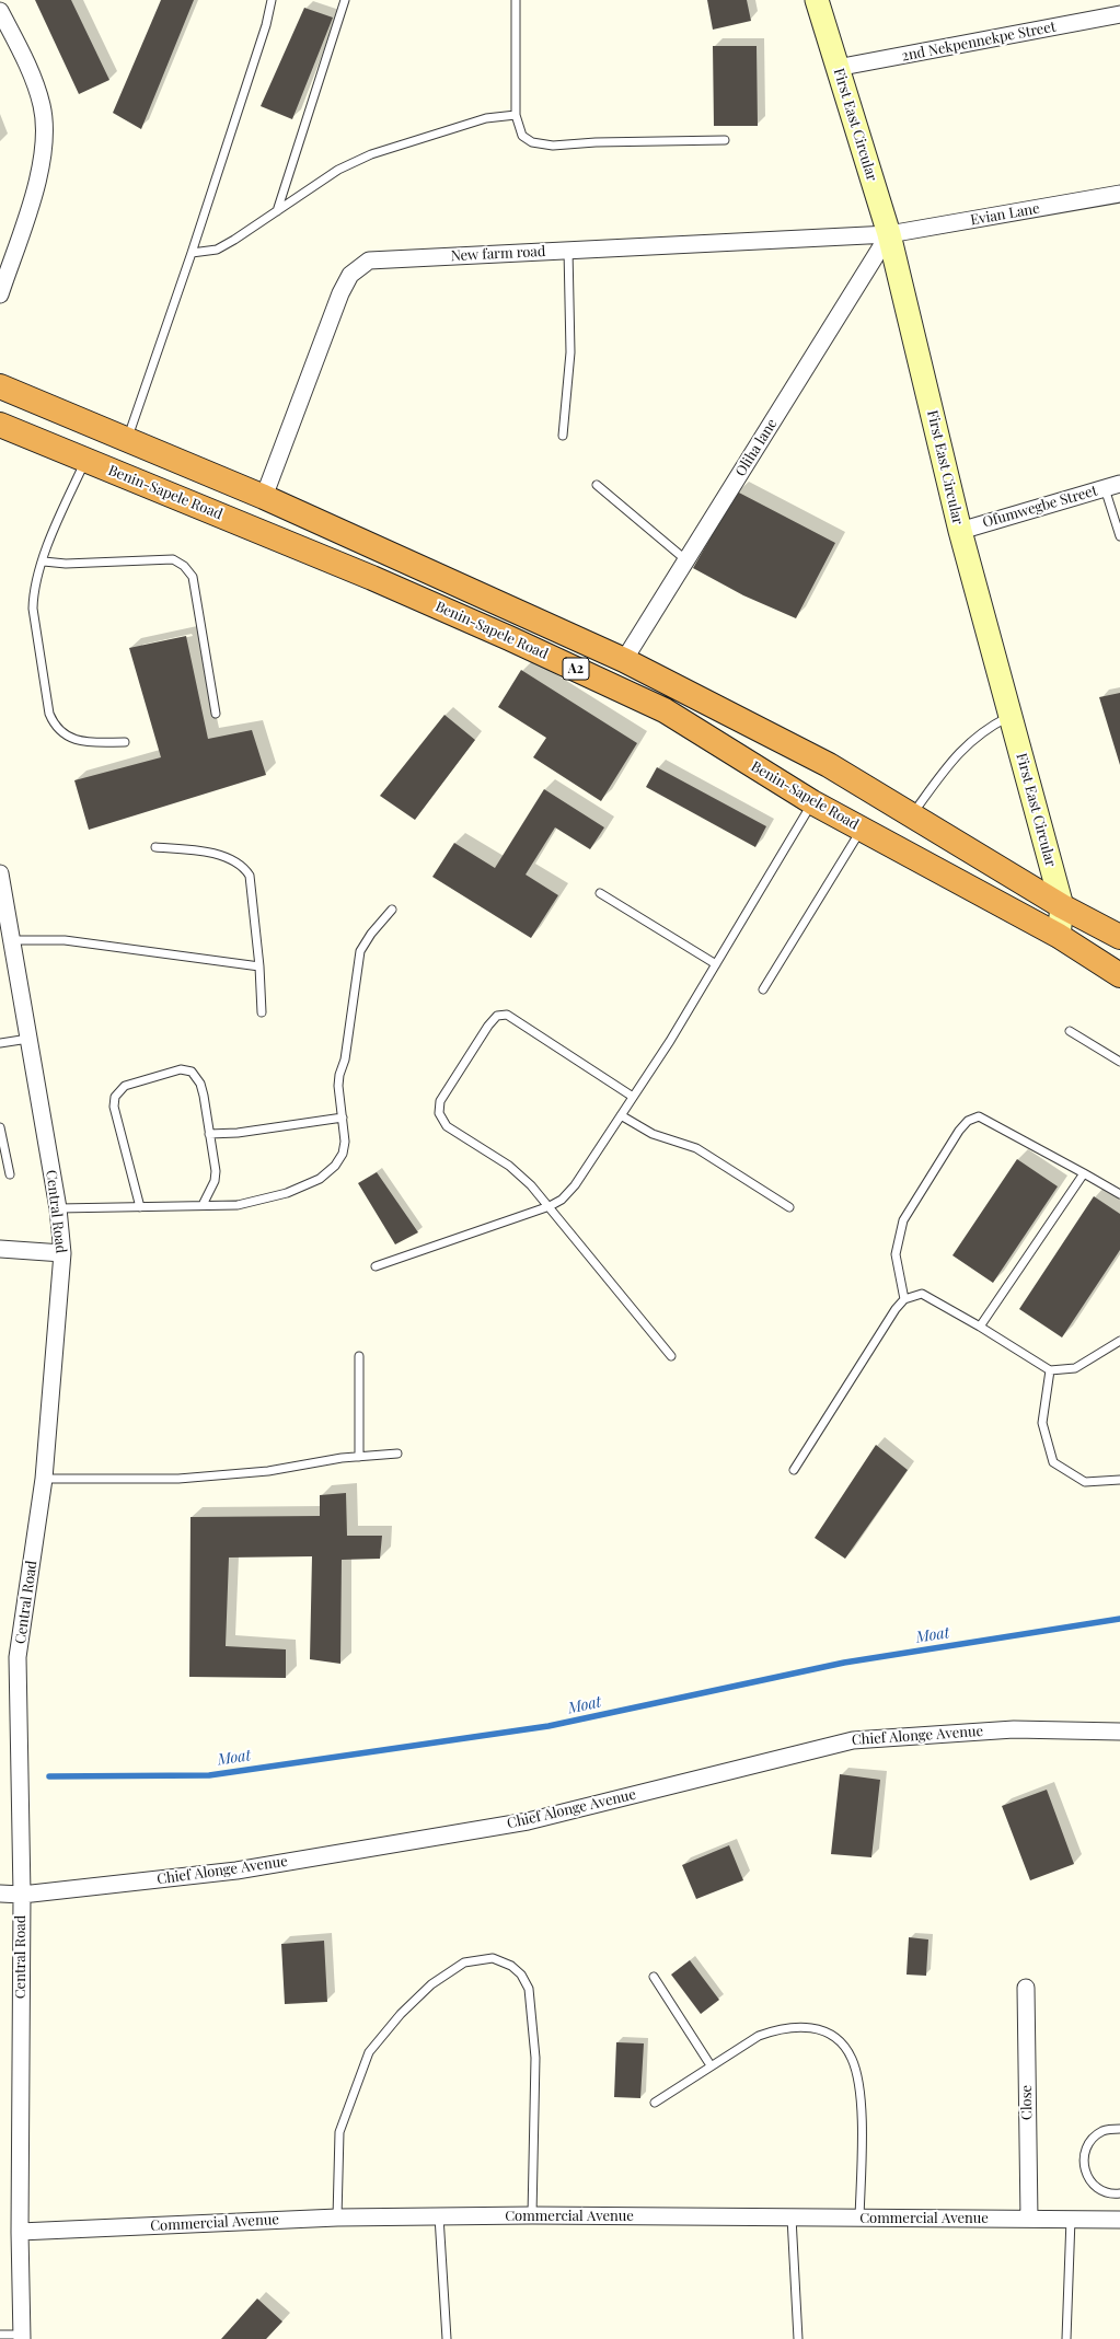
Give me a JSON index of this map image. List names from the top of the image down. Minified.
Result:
{"streets":{"highway":["Benin-Sapele Road","A2"],"street":["2nd Nekpennekpe Street","First East Circular","Evian Lane","New farm road","Oliha lane","Ofumwegbe Street","Central Road","Chief Alonge Avenue","Close","Commercial Avenue"]},"crossings":[["2nd Nekpennekpe Street","First East Circular"],["First East Circular","Evian Lane"],["First East Circular","New farm road"],["First East Circular","Oliha lane"],["First East Circular","Benin-Sapele Road"],["First East Circular","Ofumwegbe Street"],["Evian Lane","New farm road"],["Evian Lane","Oliha lane"],["New farm road","Oliha lane"],["New farm road","Benin-Sapele Road"],["Oliha lane","Benin-Sapele Road"],["Central Road","Chief Alonge Avenue"],["Central Road","Commercial Avenue"],["Close","Commercial Avenue"]],"water":["Moat"]}
